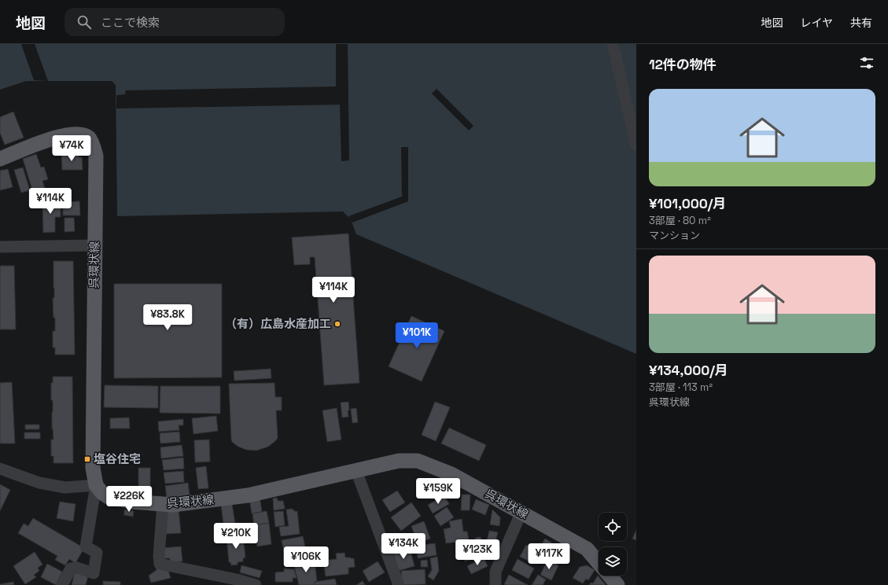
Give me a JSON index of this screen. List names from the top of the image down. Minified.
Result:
{"streets":{"main road":["呉環状線"]},"places":{"other":["（有）広島水産加工"],"transit":["塩谷住宅"]},"page":{"header":"地図","search":"ここで検索","nav":["地図","レイヤ","共有"],"heading":"12件の物件","list":[{"name":"¥101,000/月","note":"3部屋 · 80 m² · マンション"},{"name":"¥134,000/月","note":"3部屋 · 113 m² · 呉環状線"}],"price":["¥74K","¥114K","¥114K","¥83.8K","¥101K","¥159K","¥226K","¥210K","¥134K","¥123K","¥117K","¥106K"]}}
